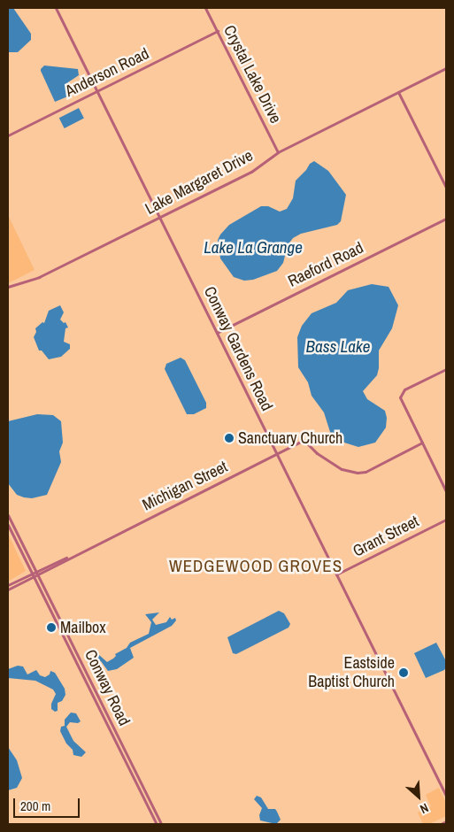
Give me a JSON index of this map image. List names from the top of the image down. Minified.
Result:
{"streets":{"street":["Anderson Road","Crystal Lake Drive","Lake Margaret Drive","Raeford Road","Conway Gardens Road","Michigan Street","Grant Street","Conway Road"]},"crossings":[["Anderson Road","Crystal Lake Drive"],["Anderson Road","Conway Gardens Road"],["Crystal Lake Drive","Lake Margaret Drive"],["Lake Margaret Drive","Conway Gardens Road"],["Raeford Road","Conway Gardens Road"],["Conway Gardens Road","Michigan Street"],["Conway Gardens Road","Grant Street"],["Michigan Street","Conway Road"]],"districts":["WEDGEWOOD GROVES"],"water":["Lake La Grange","Bass Lake"],"places":["Sanctuary Church","Mailbox","Eastside Baptist Church"],"scale_bar":"200 m","north":"bottom right"}
